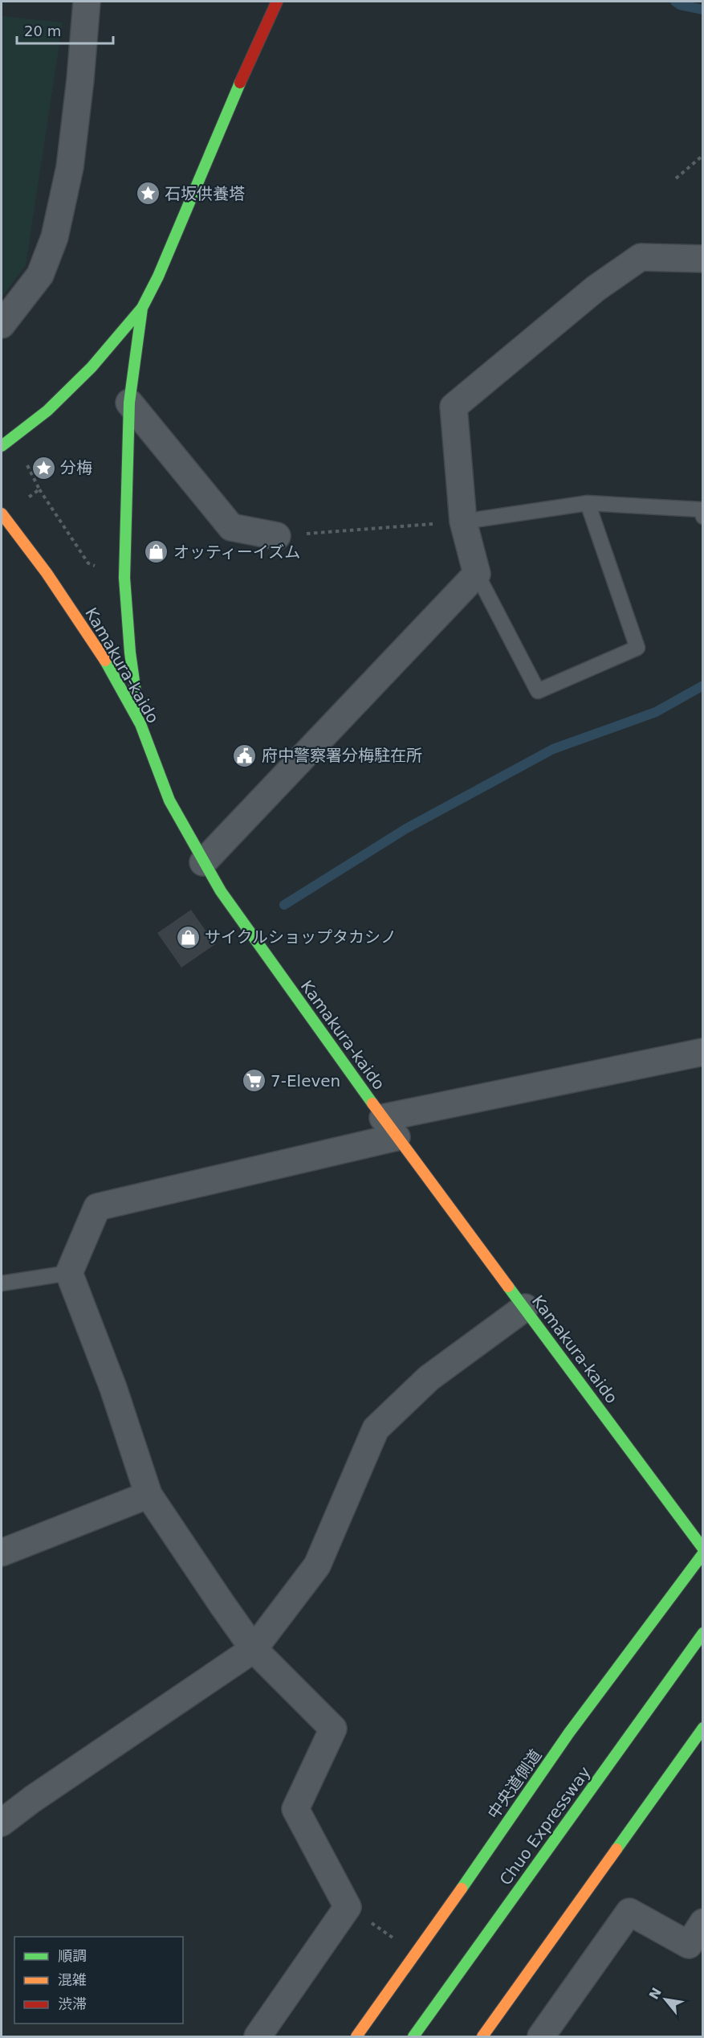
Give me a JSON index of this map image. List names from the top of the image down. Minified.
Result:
{"streets":{"main road":["Kamakura-kaido","中央道側道","Chuo Expressway"]},"places":{"place":["石坂供養塔","分梅"],"shop":["オッティーイズム","サイクルショップタカシノ"],"public building":["府中警察署分梅駐在所"],"supermarket":["7-Eleven"]},"legend":["順調","混雑","渋滞"],"scale_bar":"20 m","north":"top left"}
